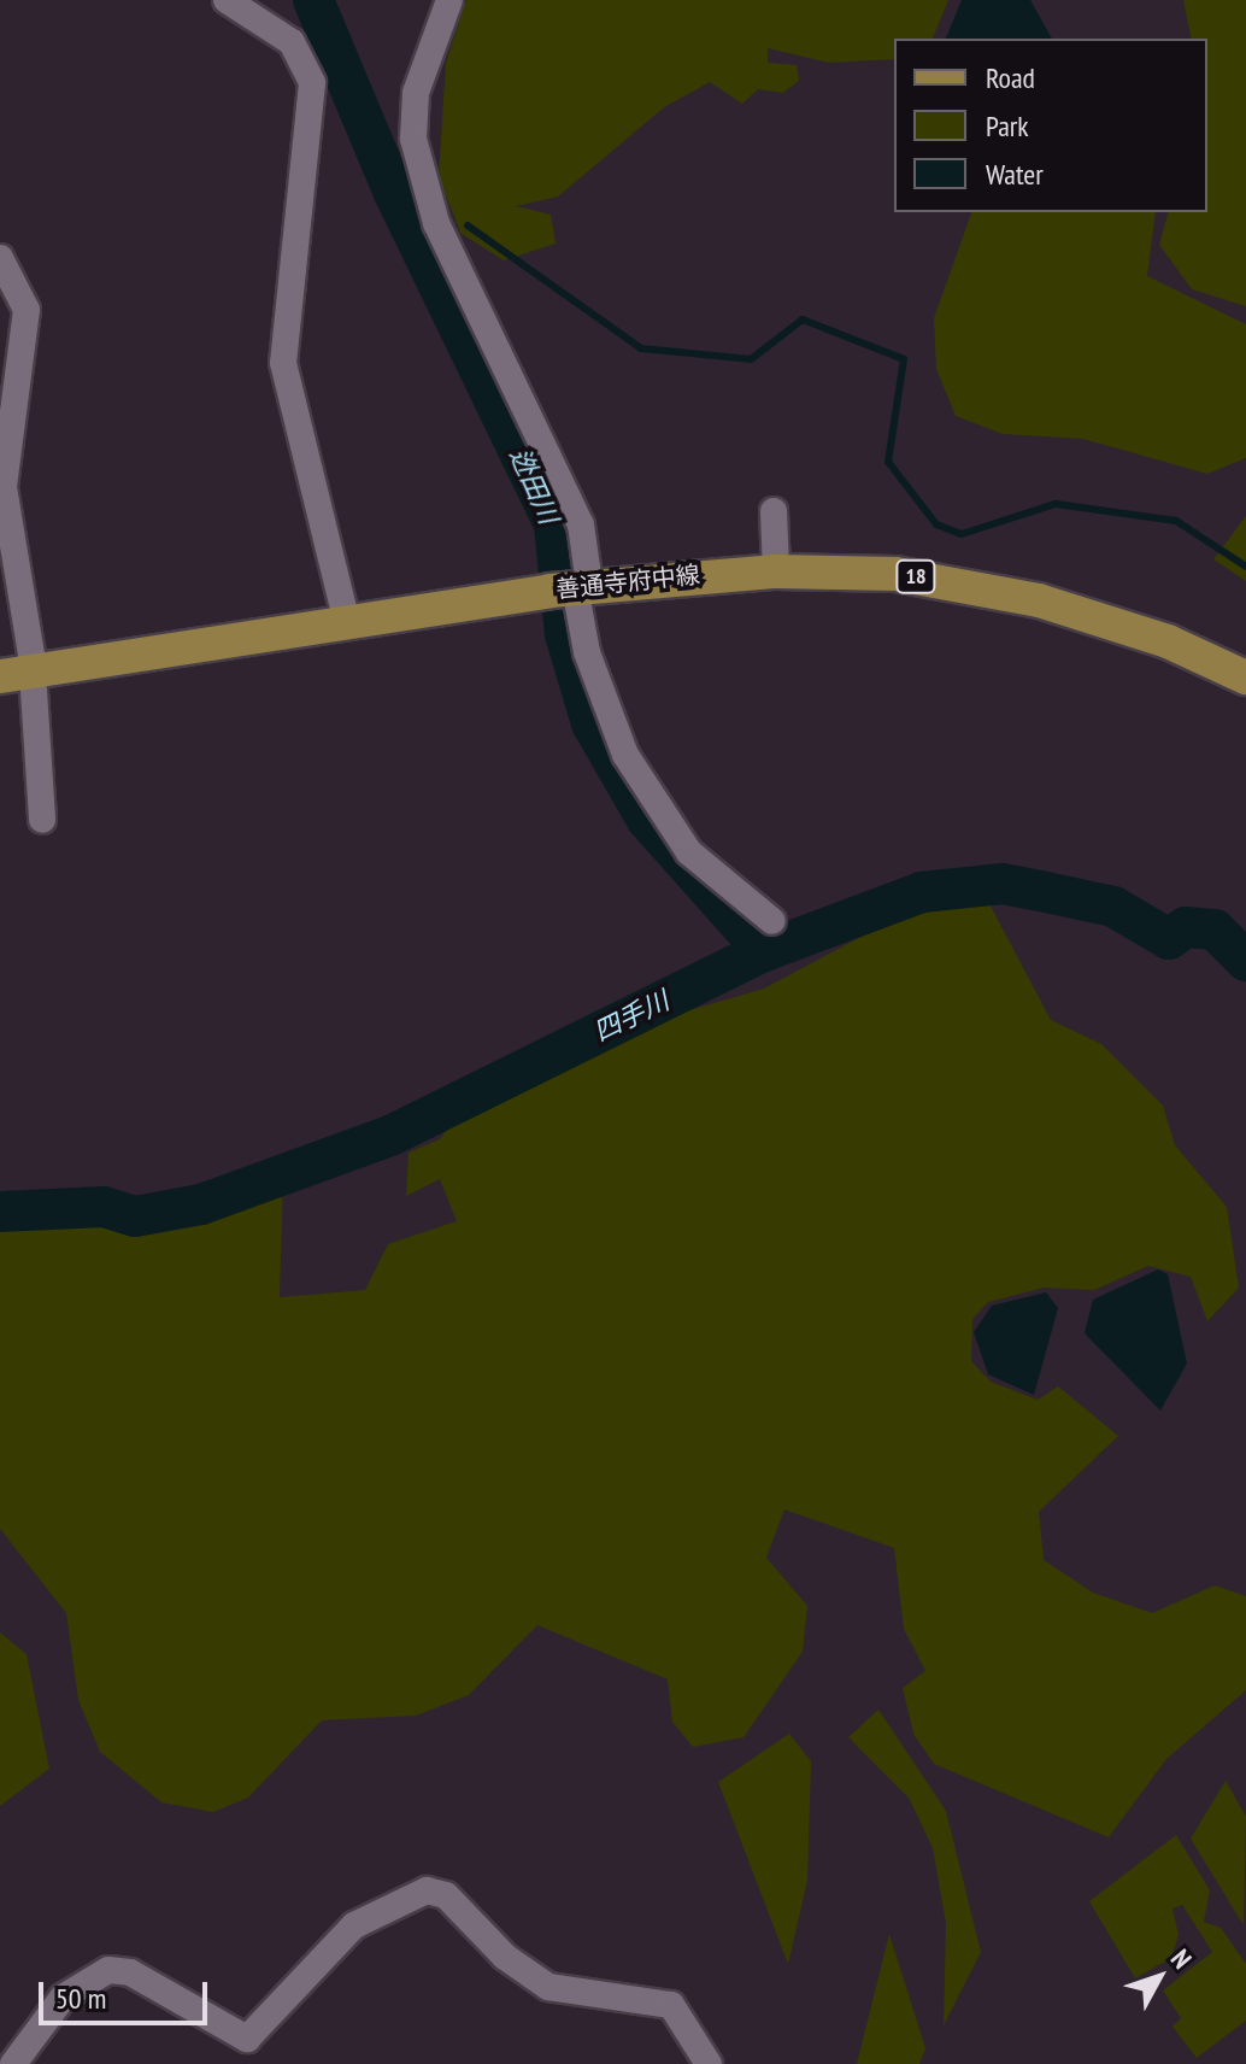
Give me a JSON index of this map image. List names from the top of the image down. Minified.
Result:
{"streets":{"main road":["18","善通寺府中線"]},"water":["迯田川","四手川"],"legend":["Road","Park","Water"],"scale_bar":"50 m","north":"top right"}
